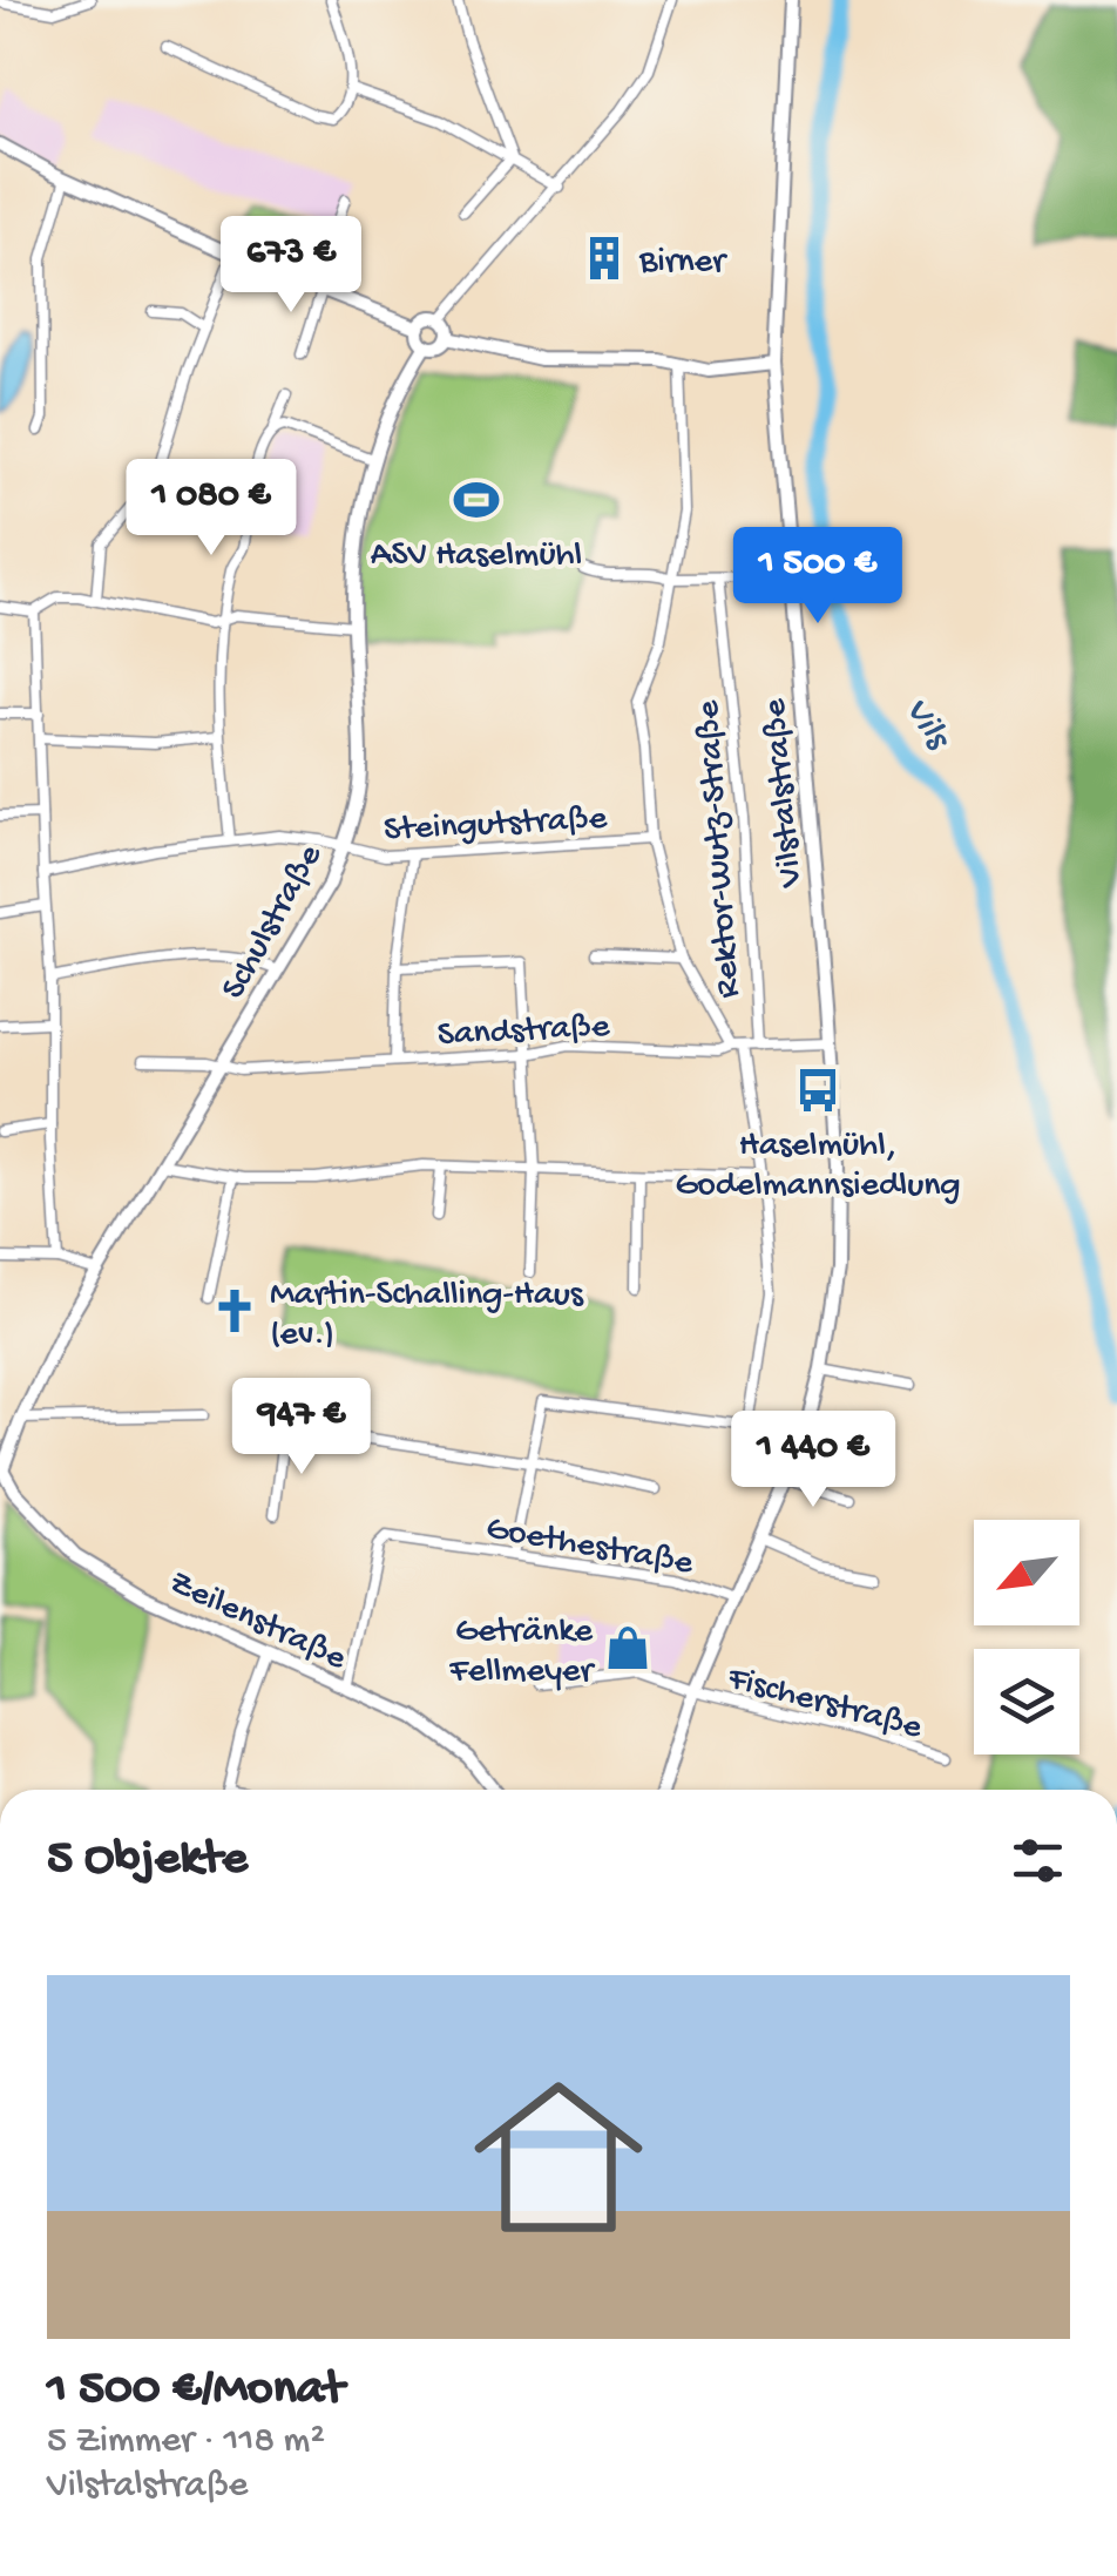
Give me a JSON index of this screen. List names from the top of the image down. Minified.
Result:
{"streets":{"street":["Vilstalstraße","Steingutstraße","Rektor-Wutz-Straße","Schulstraße","Sandstraße","Goethestraße","Zeilenstraße","Fischerstraße"]},"crossings":[["Vilstalstraße","Sandstraße"],["Vilstalstraße","Goethestraße"],["Vilstalstraße","Fischerstraße"],["Steingutstraße","Schulstraße"],["Rektor-Wutz-Straße","Sandstraße"],["Schulstraße","Sandstraße"],["Schulstraße","Zeilenstraße"],["Goethestraße","Zeilenstraße"]],"water":["Vils"],"places":{"building":["Birner"],"sports":["ASV Haselmühl"],"bus stop":["Haselmühl, Godelmannsiedlung"],"church":["Martin-Schalling-Haus (ev.)"],"shop":["Getränke Fellmeyer"]},"north":"bottom left","page":{"price":["673 €","1 080 €","1 500 €","947 €","1 440 €"],"heading":"5 Objekte","list":[{"name":"1 500 €/Monat","note":"5 Zimmer · 118 m² · Vilstalstraße"}]}}
